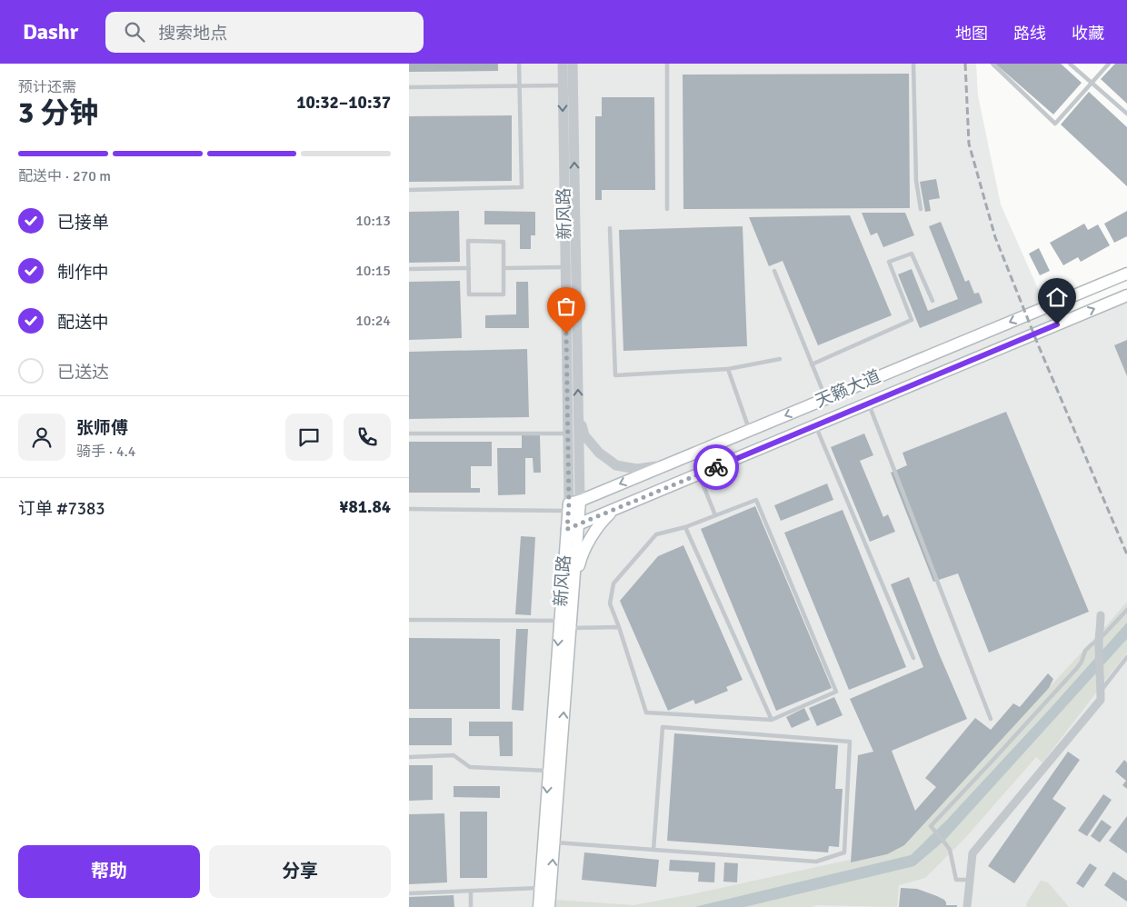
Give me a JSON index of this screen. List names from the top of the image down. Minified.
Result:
{"streets":{"main road":["新风路","天籁大道"]},"crossings":[["新风路","天籁大道"]],"page":{"header":"Dashr","search":"搜索地点","nav":["地图","路线","收藏"],"heading":["3 分钟","预计还需","10:32–10:37"],"panel":["张师傅","骑手 · 4.4","订单 #7383","¥81.84"],"bar":"配送中 · 270 m","list":[["已接单","10:13"],["制作中","10:15"],["配送中","10:24"],"已送达"],"buttons":["帮助","分享"]}}
